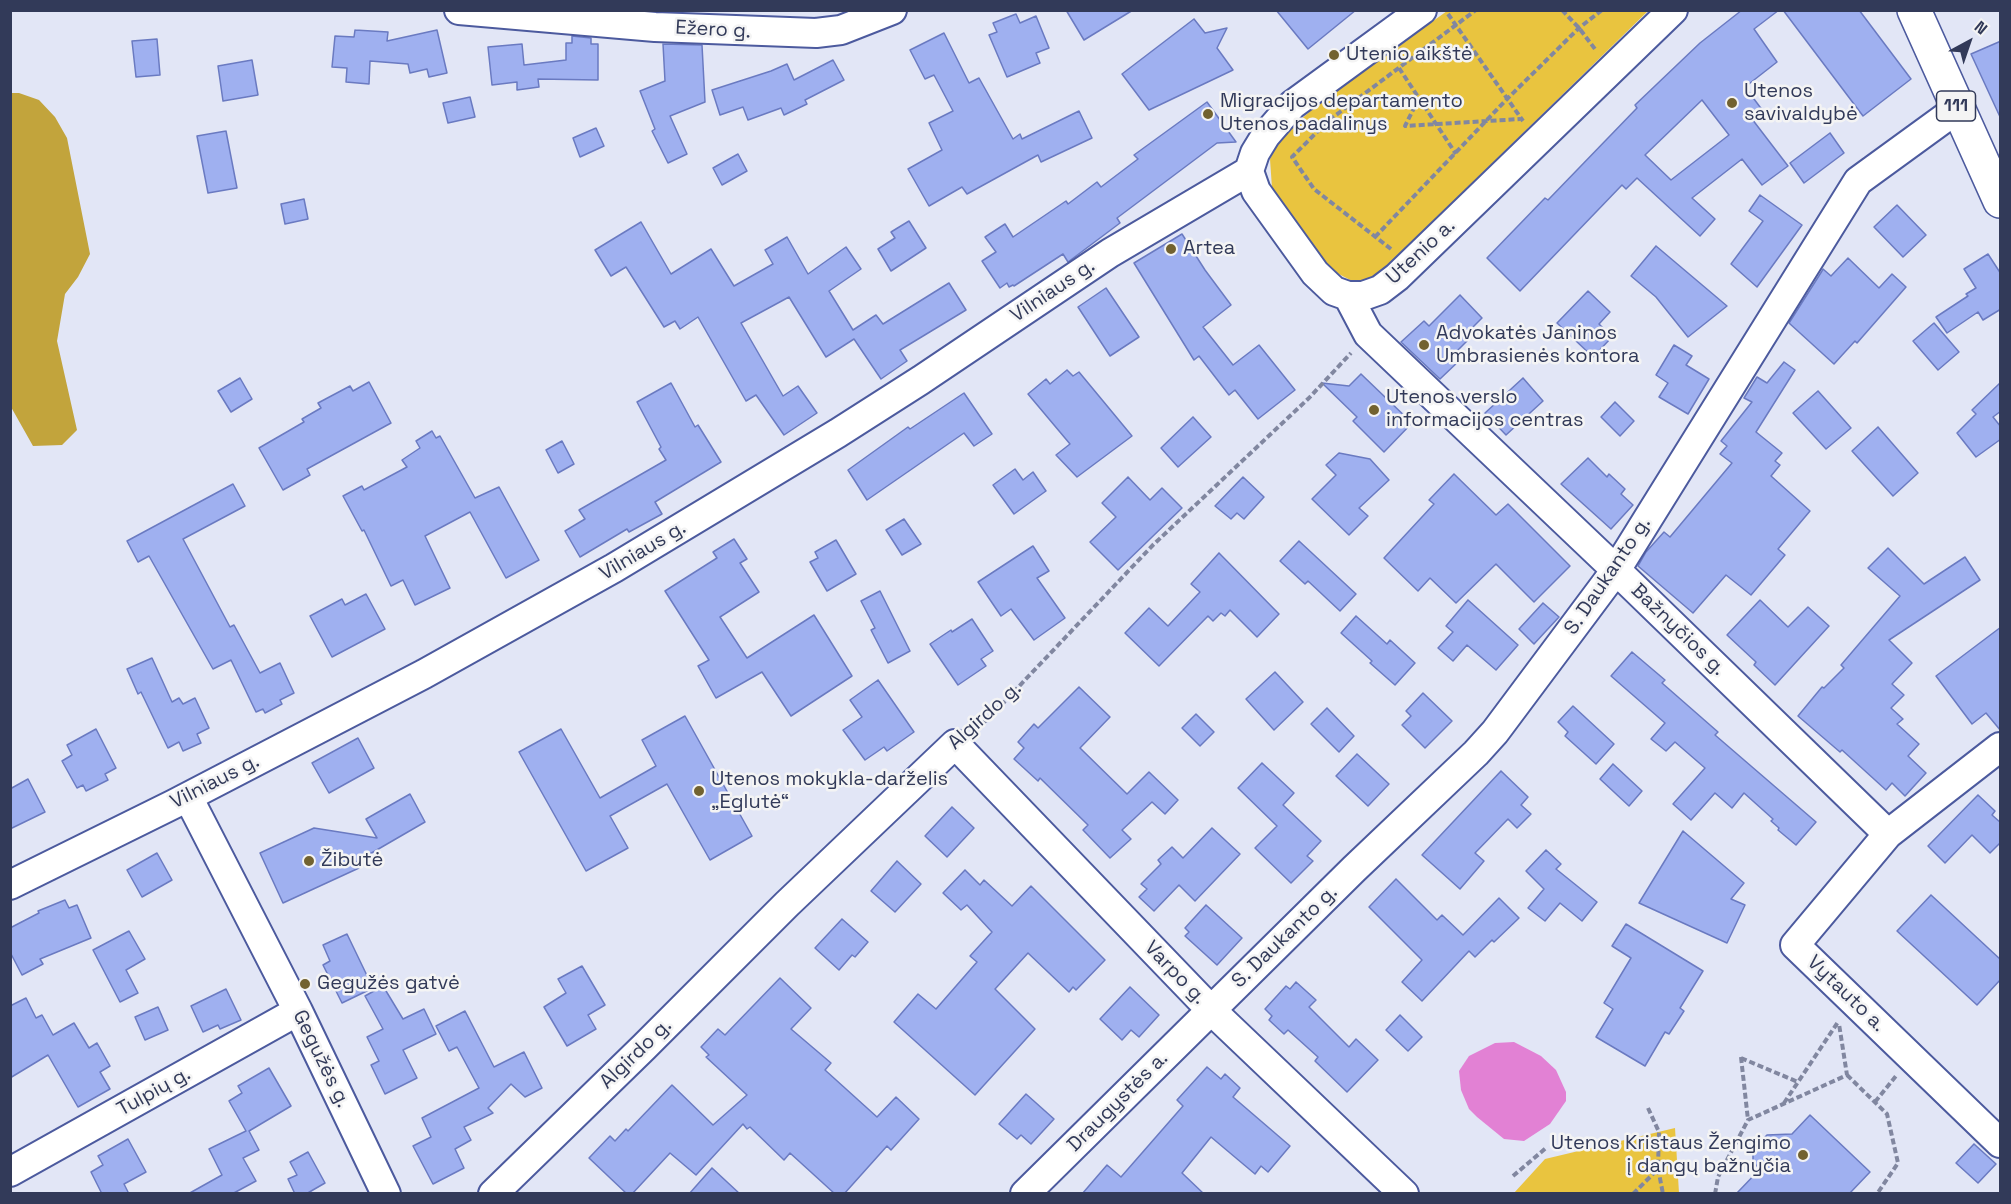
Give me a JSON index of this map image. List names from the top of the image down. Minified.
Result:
{"streets":{"main road":["111"],"street":["Ežero g.","Utenio a.","Vilniaus g.","S. Daukanto g.","Bažnyčios g.","Algirdo g.","Varpo g.","Vytauto a.","Gegužės g.","Tulpių g.","Draugystės a."]},"crossings":[["111","S. Daukanto g."],["Utenio a.","Bažnyčios g."],["Vilniaus g.","Gegužės g."],["S. Daukanto g.","Bažnyčios g."],["S. Daukanto g.","Varpo g."],["S. Daukanto g.","Draugystės a."],["Bažnyčios g.","Algirdo g."],["Bažnyčios g.","Vytauto a."],["Algirdo g.","Varpo g."],["Varpo g.","Draugystės a."],["Gegužės g.","Tulpių g."]],"places":["Utenio aikštė","Utenos savivaldybė","Migracijos departamento Utenos padalinys","Artea","Advokatės Janinos Umbrasienės kontora","Utenos verslo informacijos centras","Utenos mokykla-darželis „Eglutė“","Žibutė","Gegužės gatvė","Utenos Kristaus Žengimo į dangų bažnyčia"],"north":"top right"}
